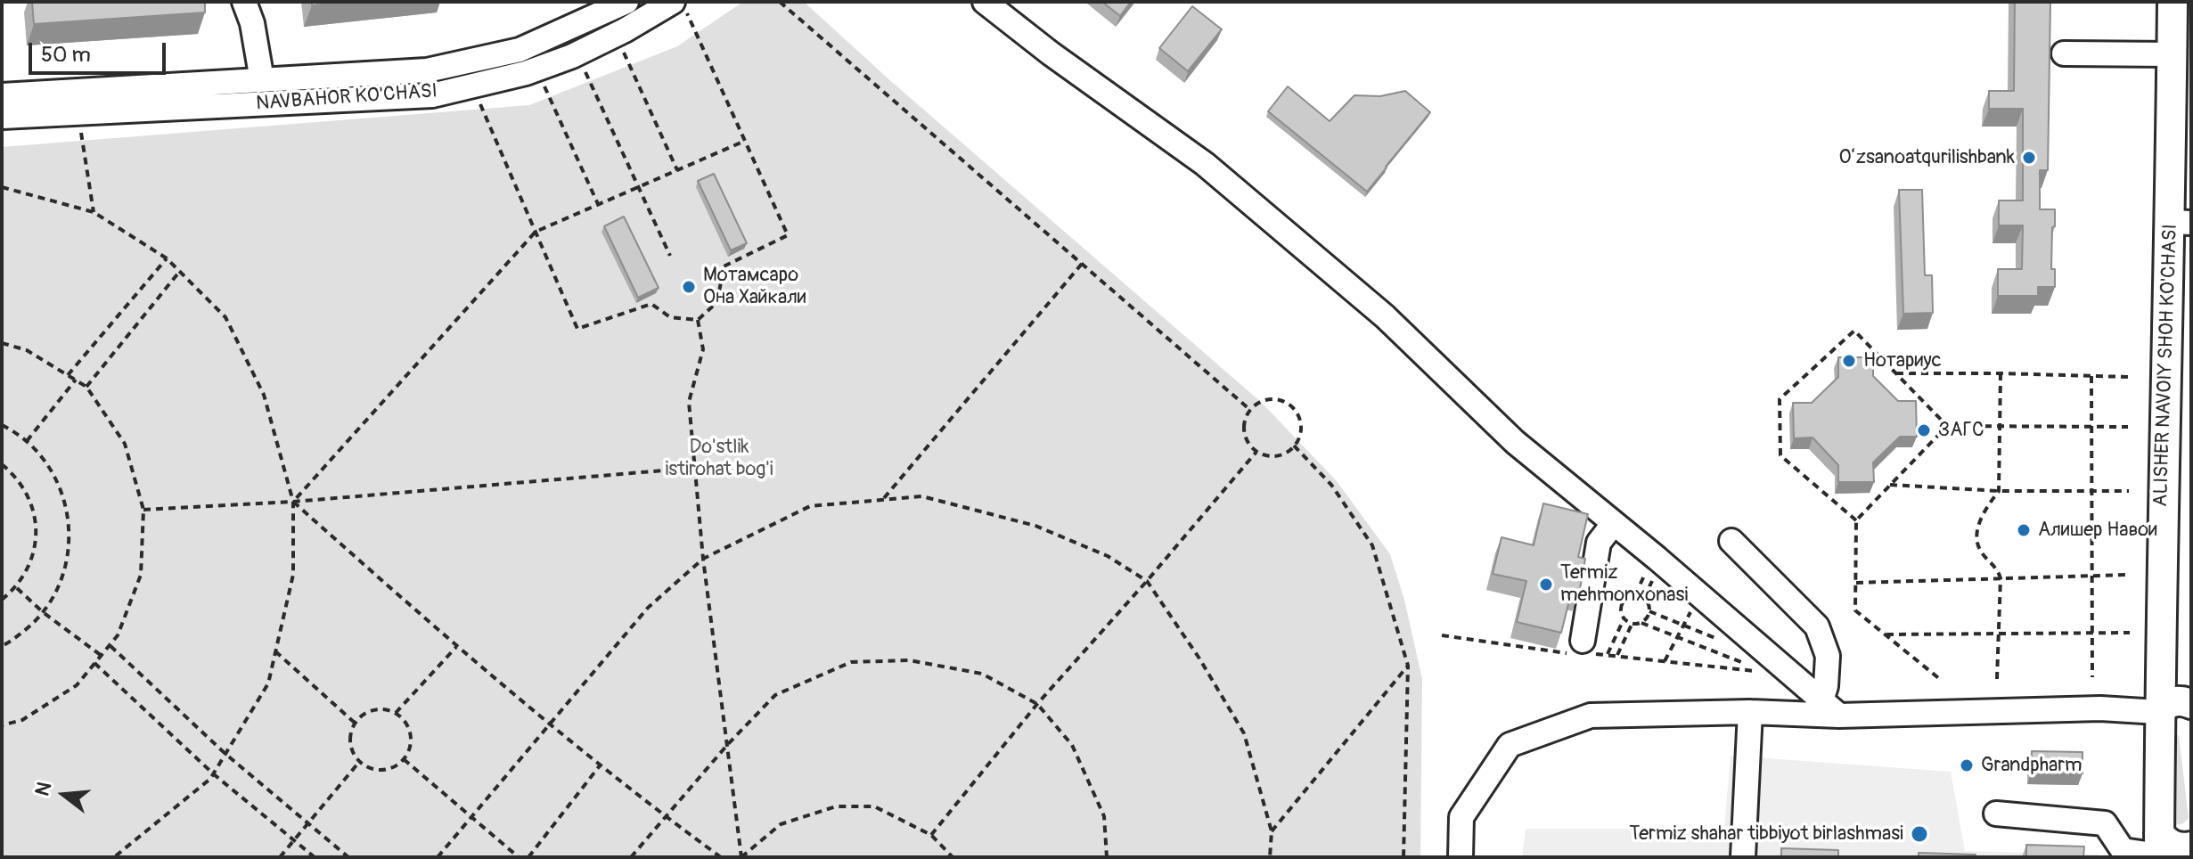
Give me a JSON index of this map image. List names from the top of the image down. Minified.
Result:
{"streets":{"main road":["ALISHER NAVOIY SHOH KO'CHASI"],"street":["NAVBAHOR KO'CHASI"]},"parks":["Do'stlik istirohat bog'i"],"places":["Oʻzsanoatqurilishbank","Мотамсаро Она Хайкали","Нотариус","ЗАГС","Алишер Навои","Termiz mehmonxonasi","Grandpharm","Termiz shahar tibbiyot birlashmasi"],"scale_bar":"50 m","north":"left"}
